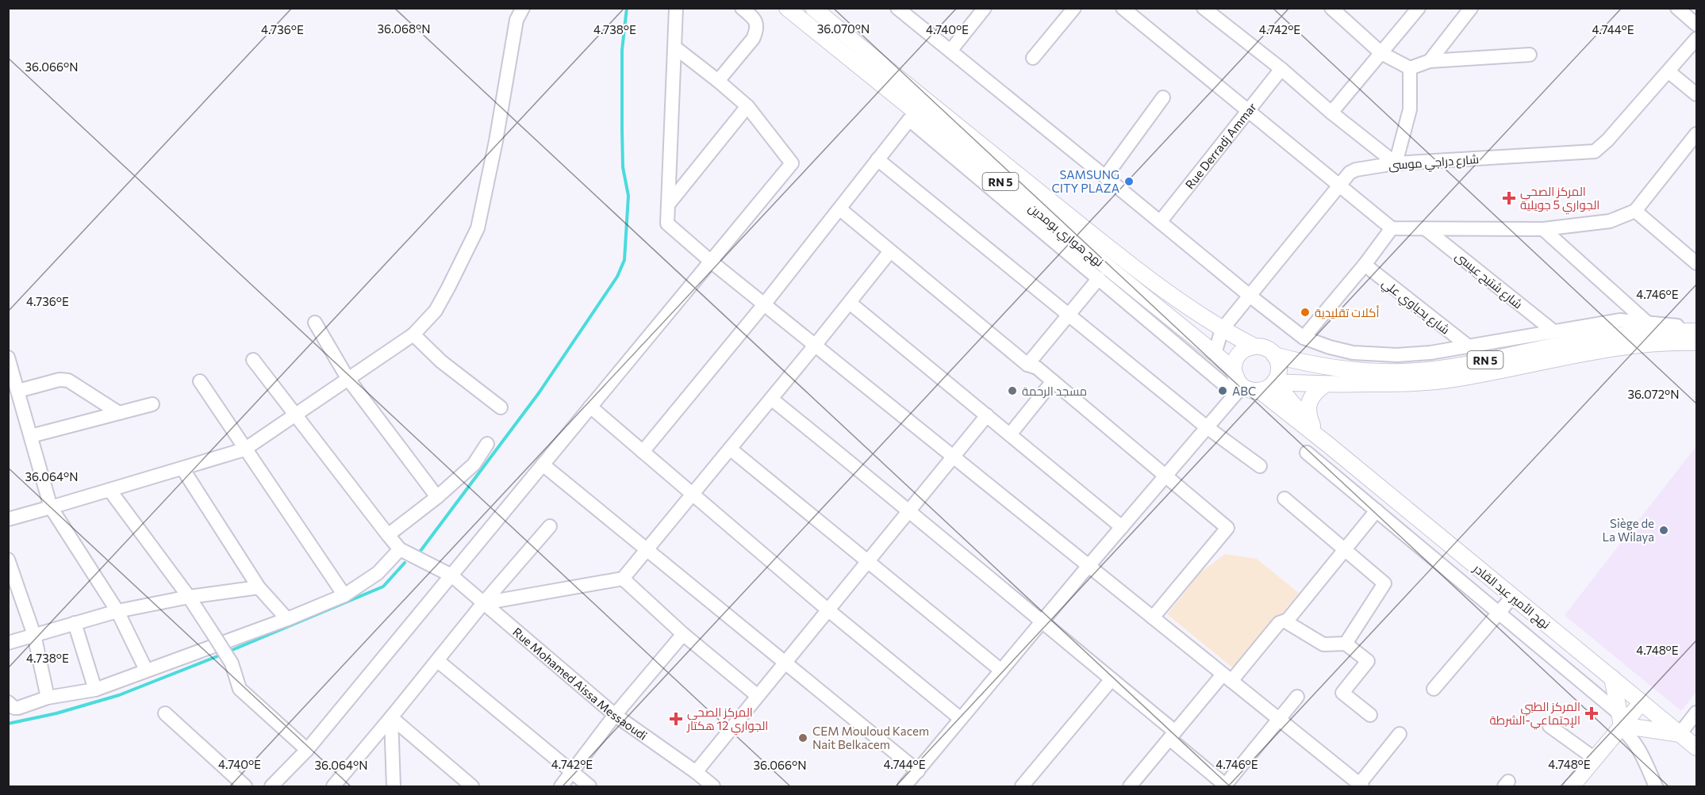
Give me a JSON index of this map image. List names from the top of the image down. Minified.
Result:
{"streets":{"main road":["RN 5","نهج هواري بومدين","نهج الأمير عبد القادر"],"street":["Rue Derradj Ammar","شارع دراجي موسى","شارع شتيح عيسى","شارع يحياوي علي","Rue Mohamed Aissa Messaoudi"]},"crossings":[["شارع دراجي موسى","نهج هواري بومدين"],["RN 5","نهج هواري بومدين"],["RN 5","نهج الأمير عبد القادر"],["نهج هواري بومدين","نهج الأمير عبد القادر"]],"places":{"other":["SAMSUNG CITY PLAZA","أكلات تقليدية","مسجد الرحمة","ABC","Siège de La Wilaya","CEM Mouloud Kacem Nait Belkacem"],"health":["المركز الصحي الجواري 5 جويلية","المركز الطبي الإجتماعي-الشرطة","المركز الصحي الجواري 12 هكتار"]},"coordinates":["36.068°N","36.070°N","4.736°E","4.740°E","4.742°E","4.744°E","4.738°E","36.066°N","4.746°E","36.072°N","36.064°N","4.748°E"]}
